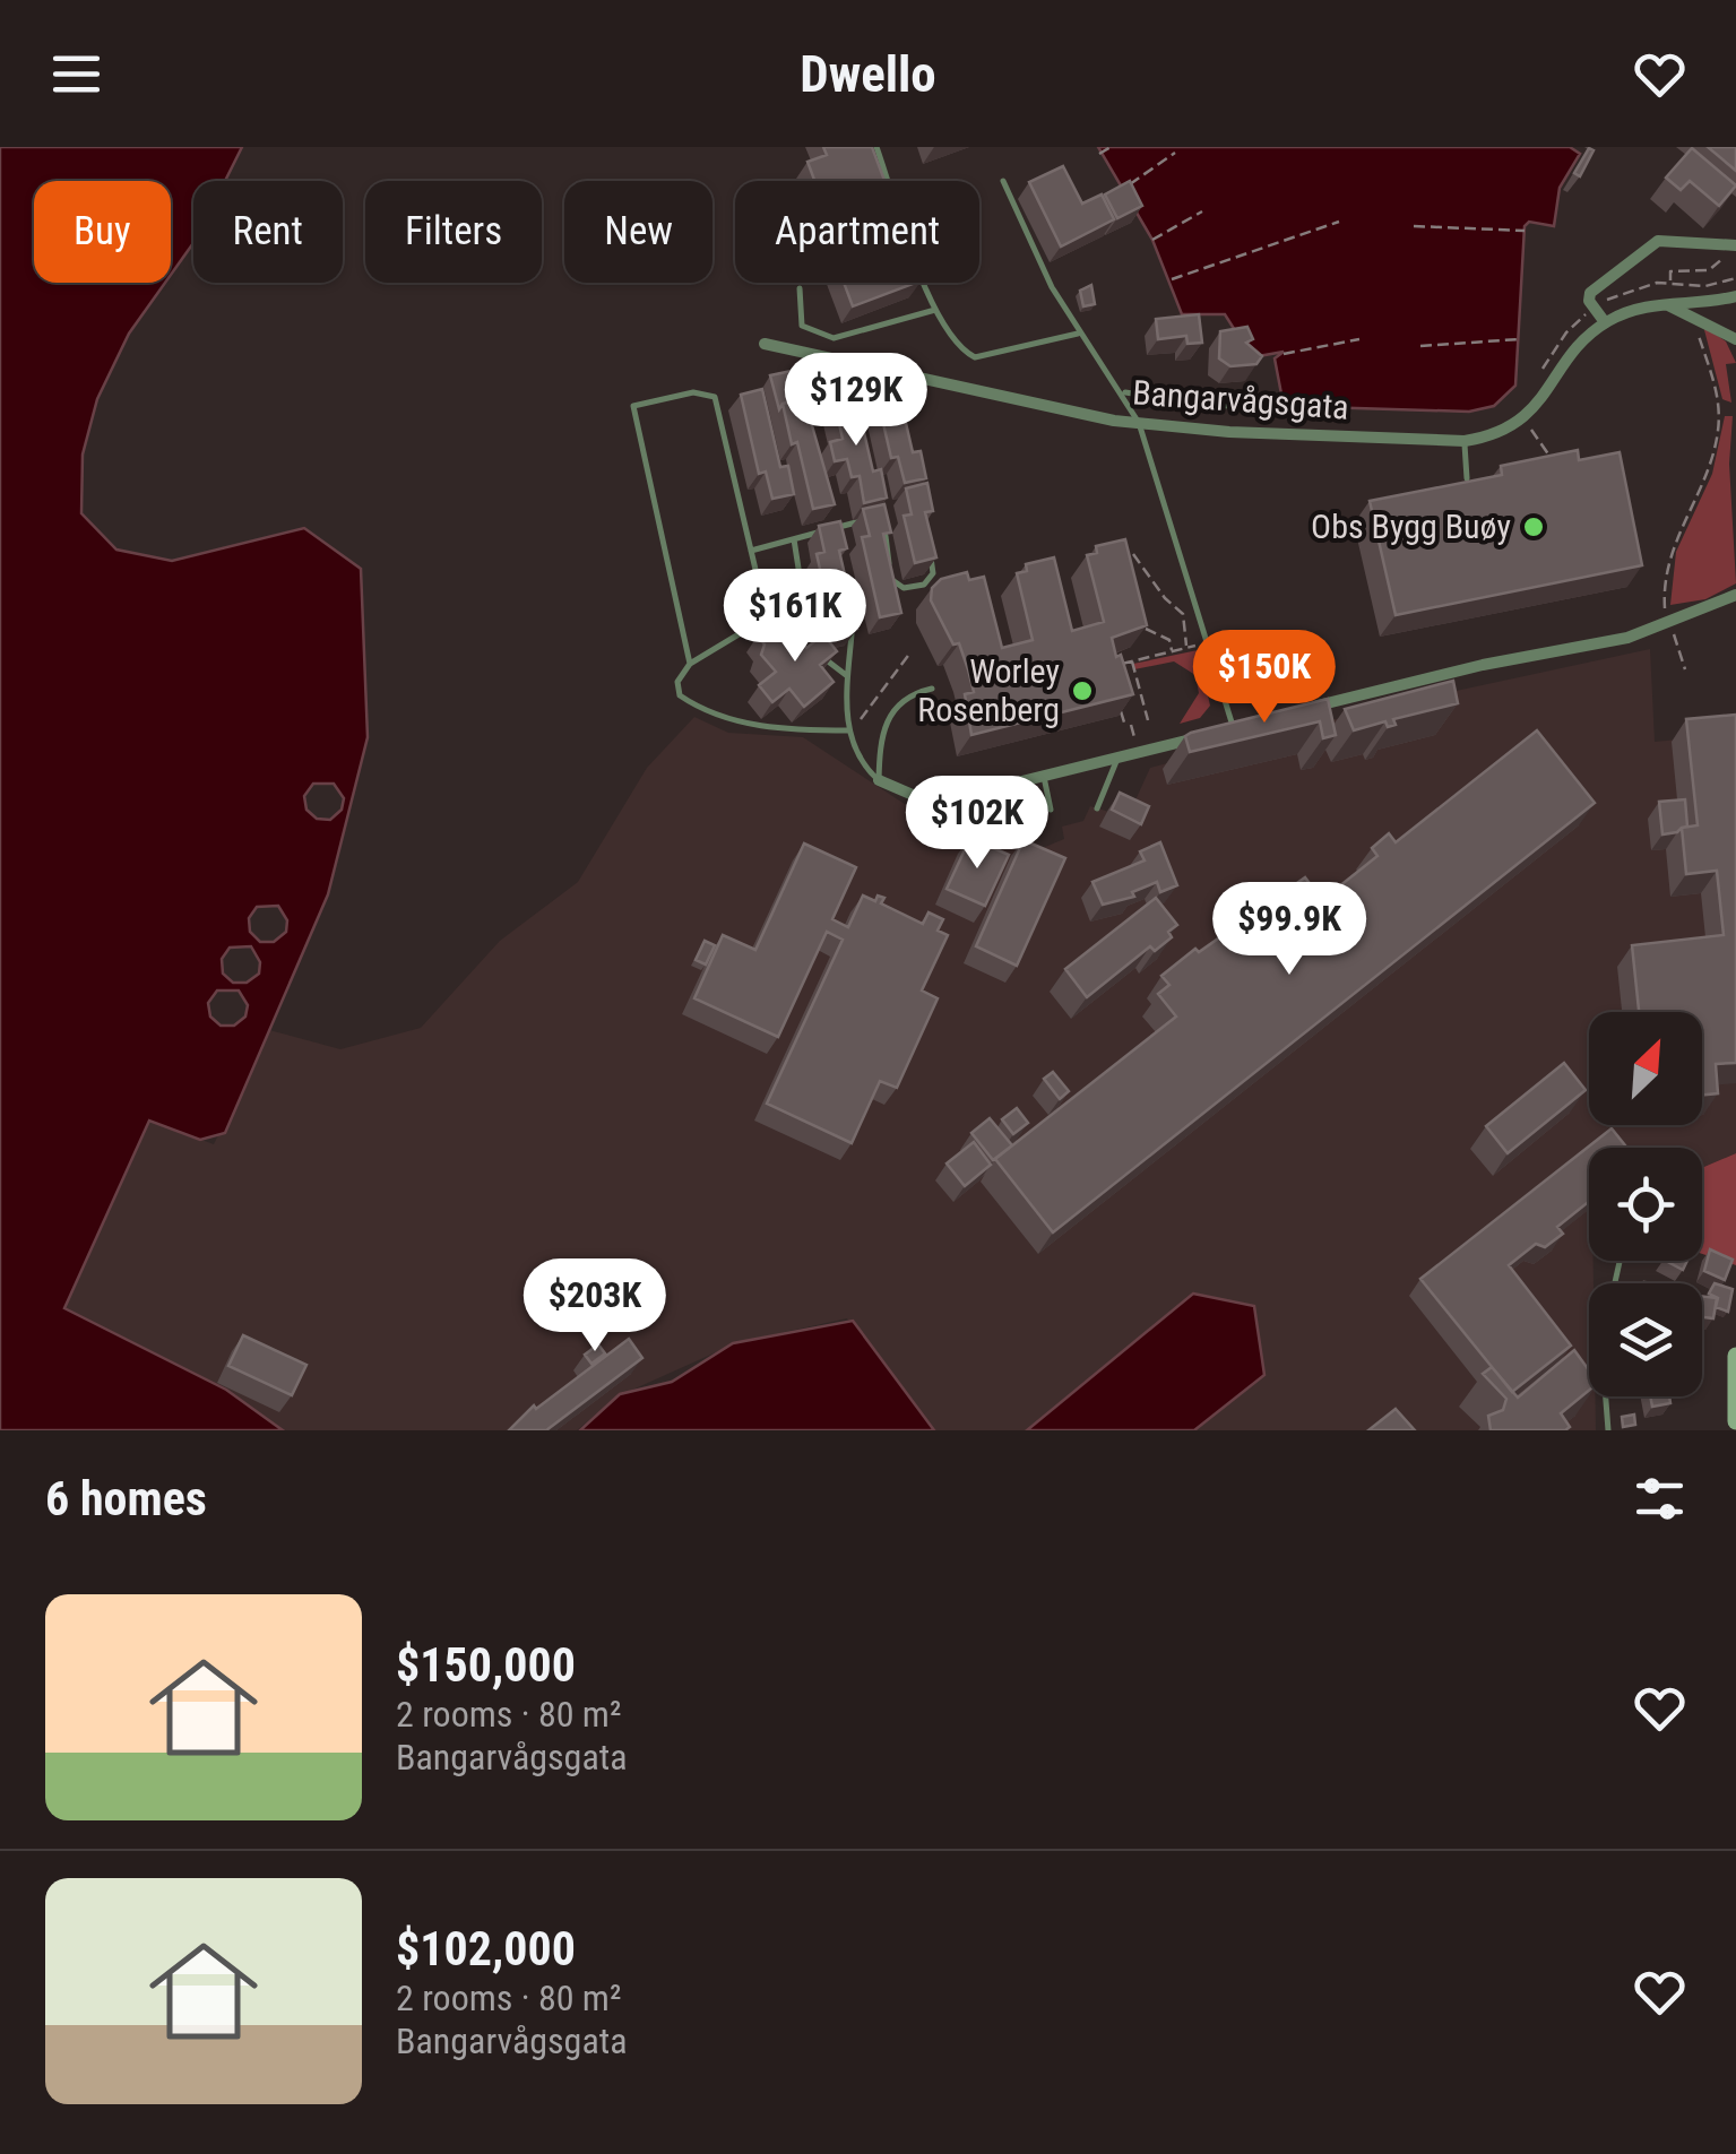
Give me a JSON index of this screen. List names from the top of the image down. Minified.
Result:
{"streets":{"street":["Bangarvågsgata"]},"places":["Obs Bygg Buøy","Worley Rosenberg"],"north":"top right","page":{"header":"Dwello","chip":["Buy","Rent","Filters","New","Apartment"],"price":["$129K","$161K","$150K","$102K","$99.9K","$203K"],"heading":"6 homes","list":[{"name":"$150,000","note":"2 rooms · 80 m² · Bangarvågsgata"},{"name":"$102,000","note":"2 rooms · 80 m² · Bangarvågsgata"}]}}
